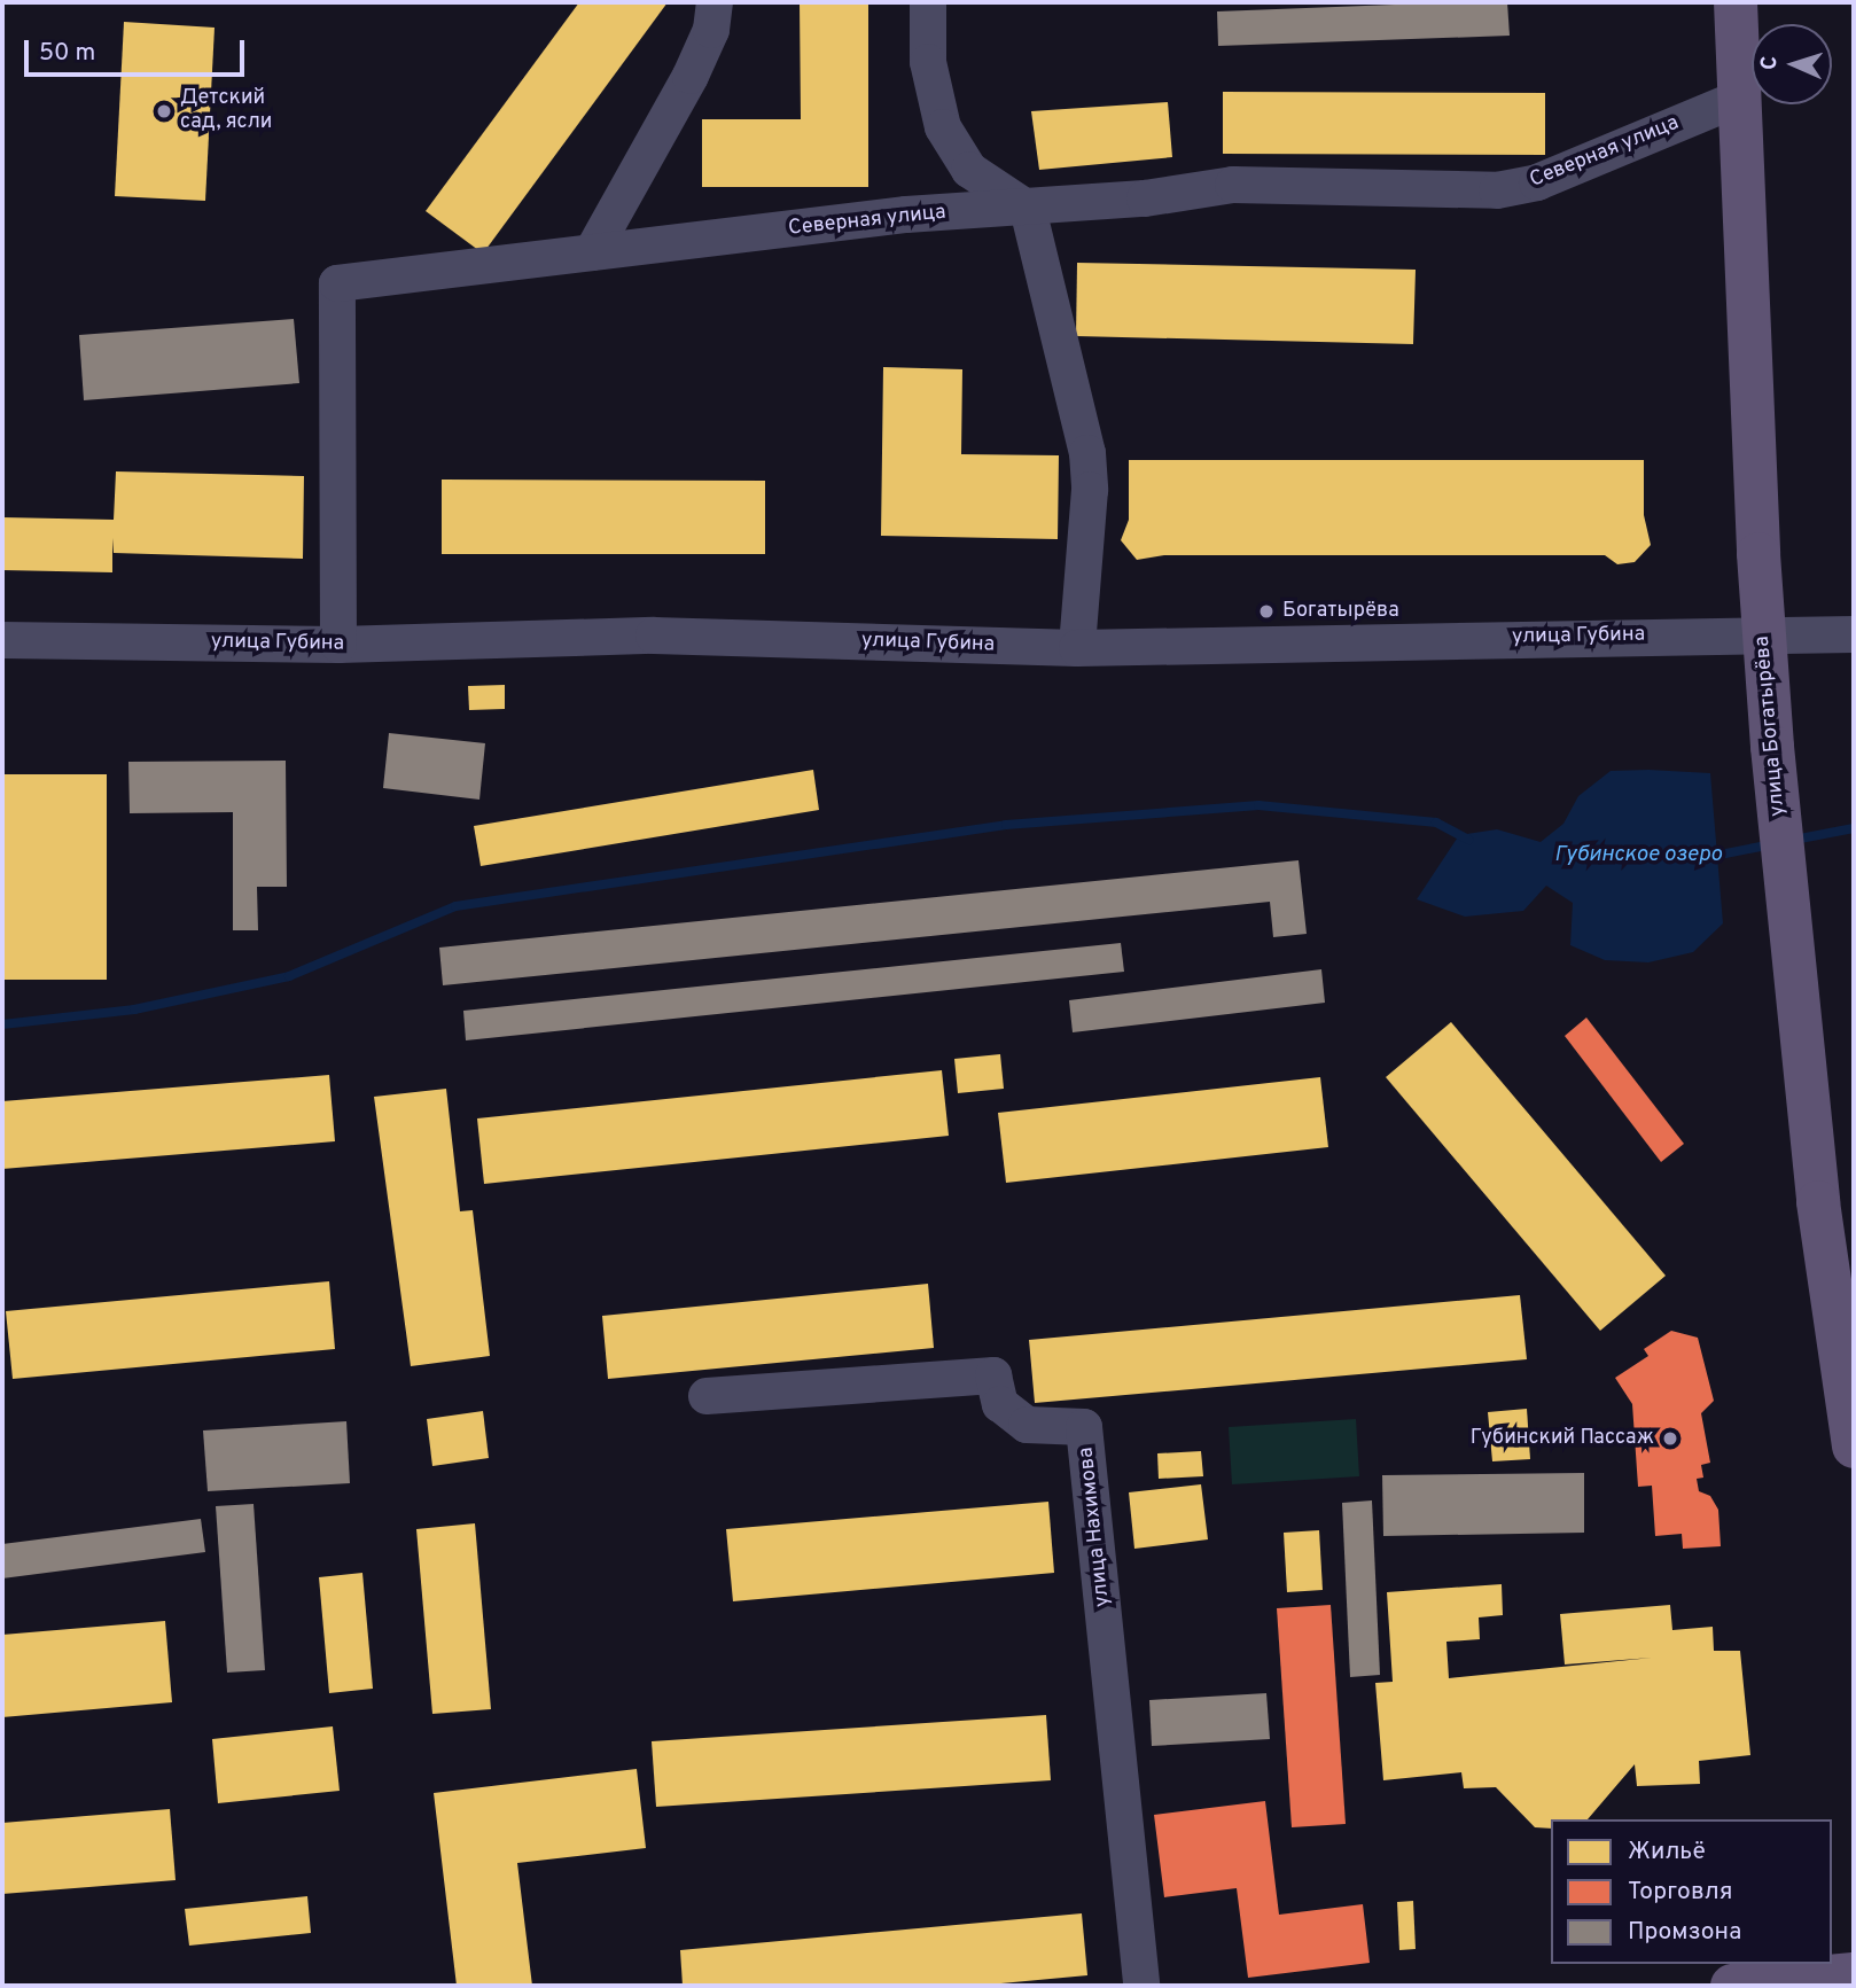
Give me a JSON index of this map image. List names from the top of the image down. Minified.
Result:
{"streets":{"main road":["улица Богатырёва"],"street":["Северная улица","улица Губина","улица Нахимова"]},"crossings":[["Северная улица","улица Губина"],["Северная улица","улица Богатырёва"],["улица Губина","улица Богатырёва"]],"water":["Губинское озеро"],"places":["Детский сад, ясли","Богатырёва","Губинский Пассаж"],"legend":["Жильё","Торговля","Промзона"],"scale_bar":"50 m","north":"left"}
